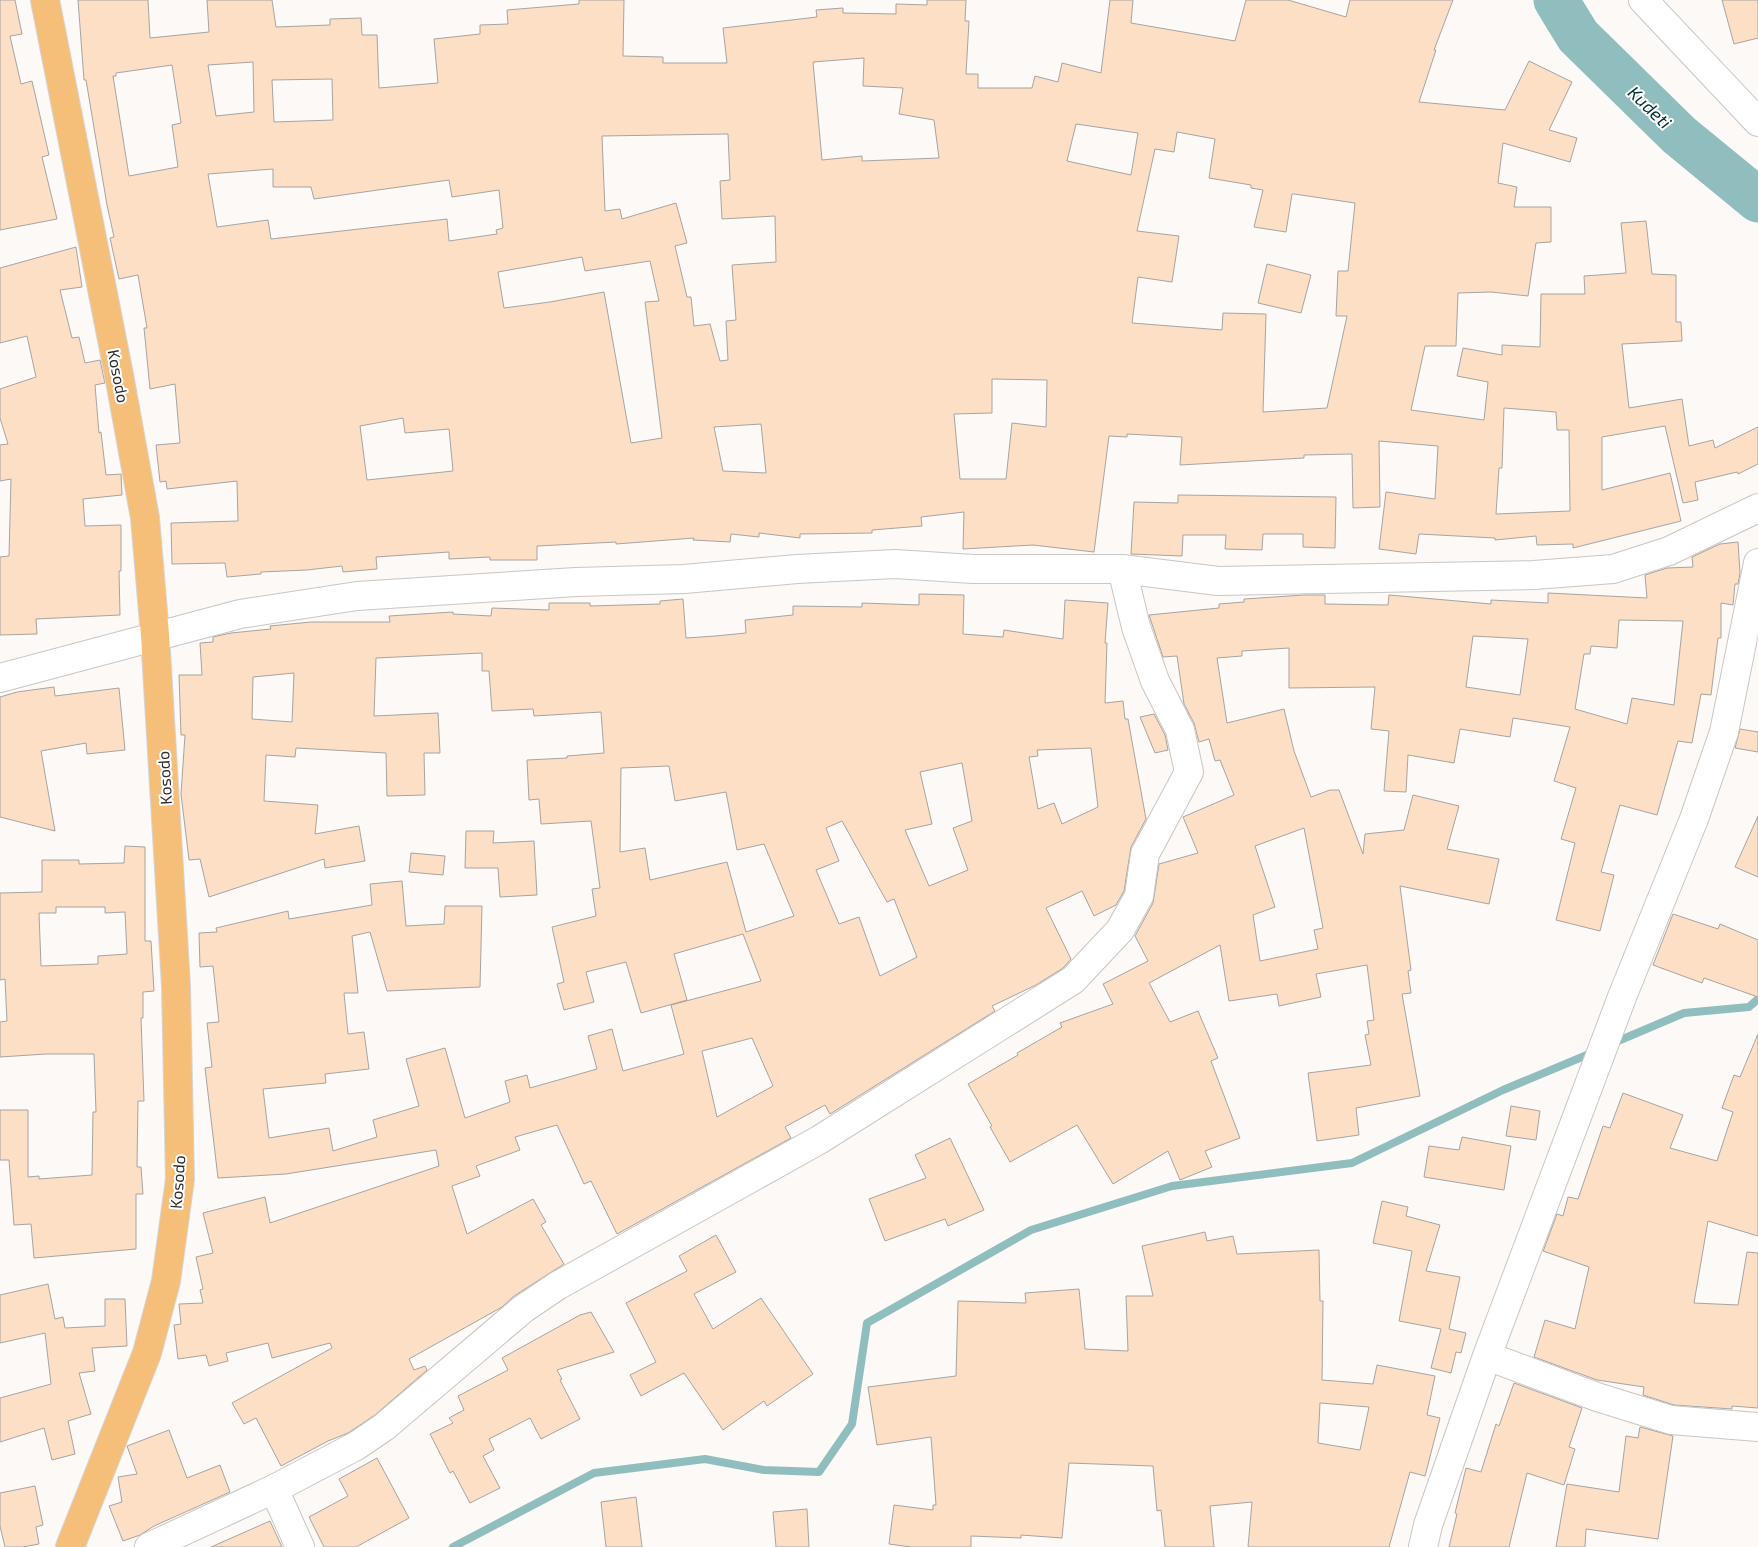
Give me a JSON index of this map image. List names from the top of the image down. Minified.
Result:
{"streets":{"main road":["Kosodo"]},"water":["Kudeti"]}
